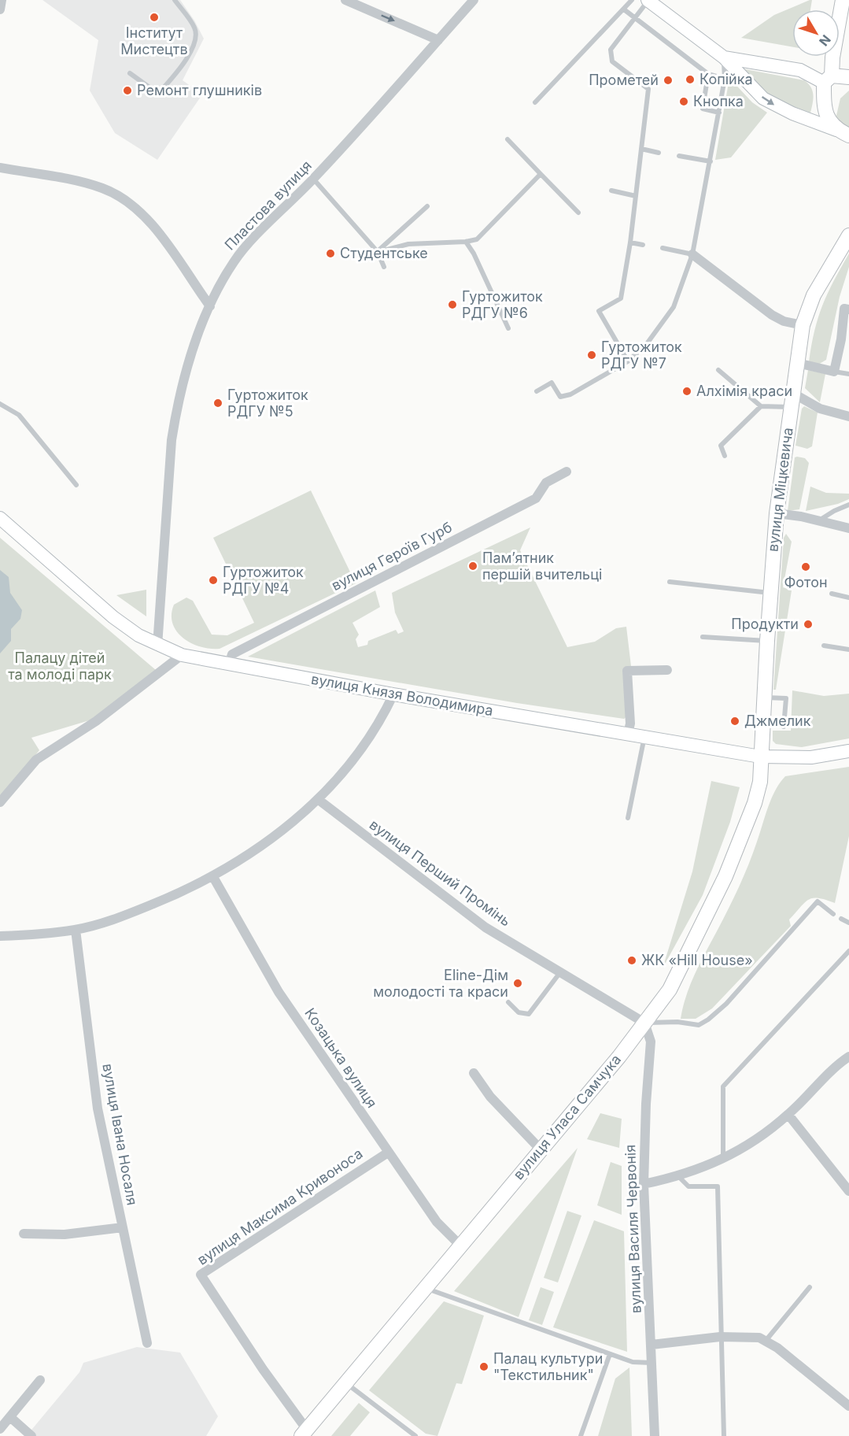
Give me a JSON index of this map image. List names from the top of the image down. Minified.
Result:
{"streets":{"main road":["вулиця Міцкевича","вулиця Уласа Самчука"],"street":["Пластова вулиця","вулиця Героїв Гурб","вулиця Князя Володимира","вулиця Перший Промінь","Козацька вулиця","вулиця Івана Носаля","вулиця Максима Кривоноса","вулиця Василя Червонія"]},"crossings":[["Пластова вулиця","вулиця Князя Володимира"],["вулиця Міцкевича","вулиця Князя Володимира"],["вулиця Міцкевича","вулиця Уласа Самчука"],["вулиця Героїв Гурб","вулиця Князя Володимира"],["вулиця Князя Володимира","вулиця Уласа Самчука"],["вулиця Перший Промінь","вулиця Уласа Самчука"],["вулиця Перший Промінь","вулиця Василя Червонія"],["Козацька вулиця","вулиця Уласа Самчука"],["Козацька вулиця","вулиця Максима Кривоноса"],["вулиця Уласа Самчука","вулиця Максима Кривоноса"],["вулиця Уласа Самчука","вулиця Василя Червонія"]],"parks":["Палацу дітей та молоді парк"],"places":["Інститут Мистецтв","Копійка","Прометей","Ремонт глушників","Кнопка","Студентське","Гуртожиток РДГУ №6","Гуртожиток РДГУ №7","Алхімія краси","Гуртожиток РДГУ №5","Пам’ятник першій вчительці","Фотон","Гуртожиток РДГУ №4","Продукти","Джмелик","ЖК «Hill House»","Eline-Дім молодості та краси","Палац культури \"Текстильник\""],"north":"bottom right"}
